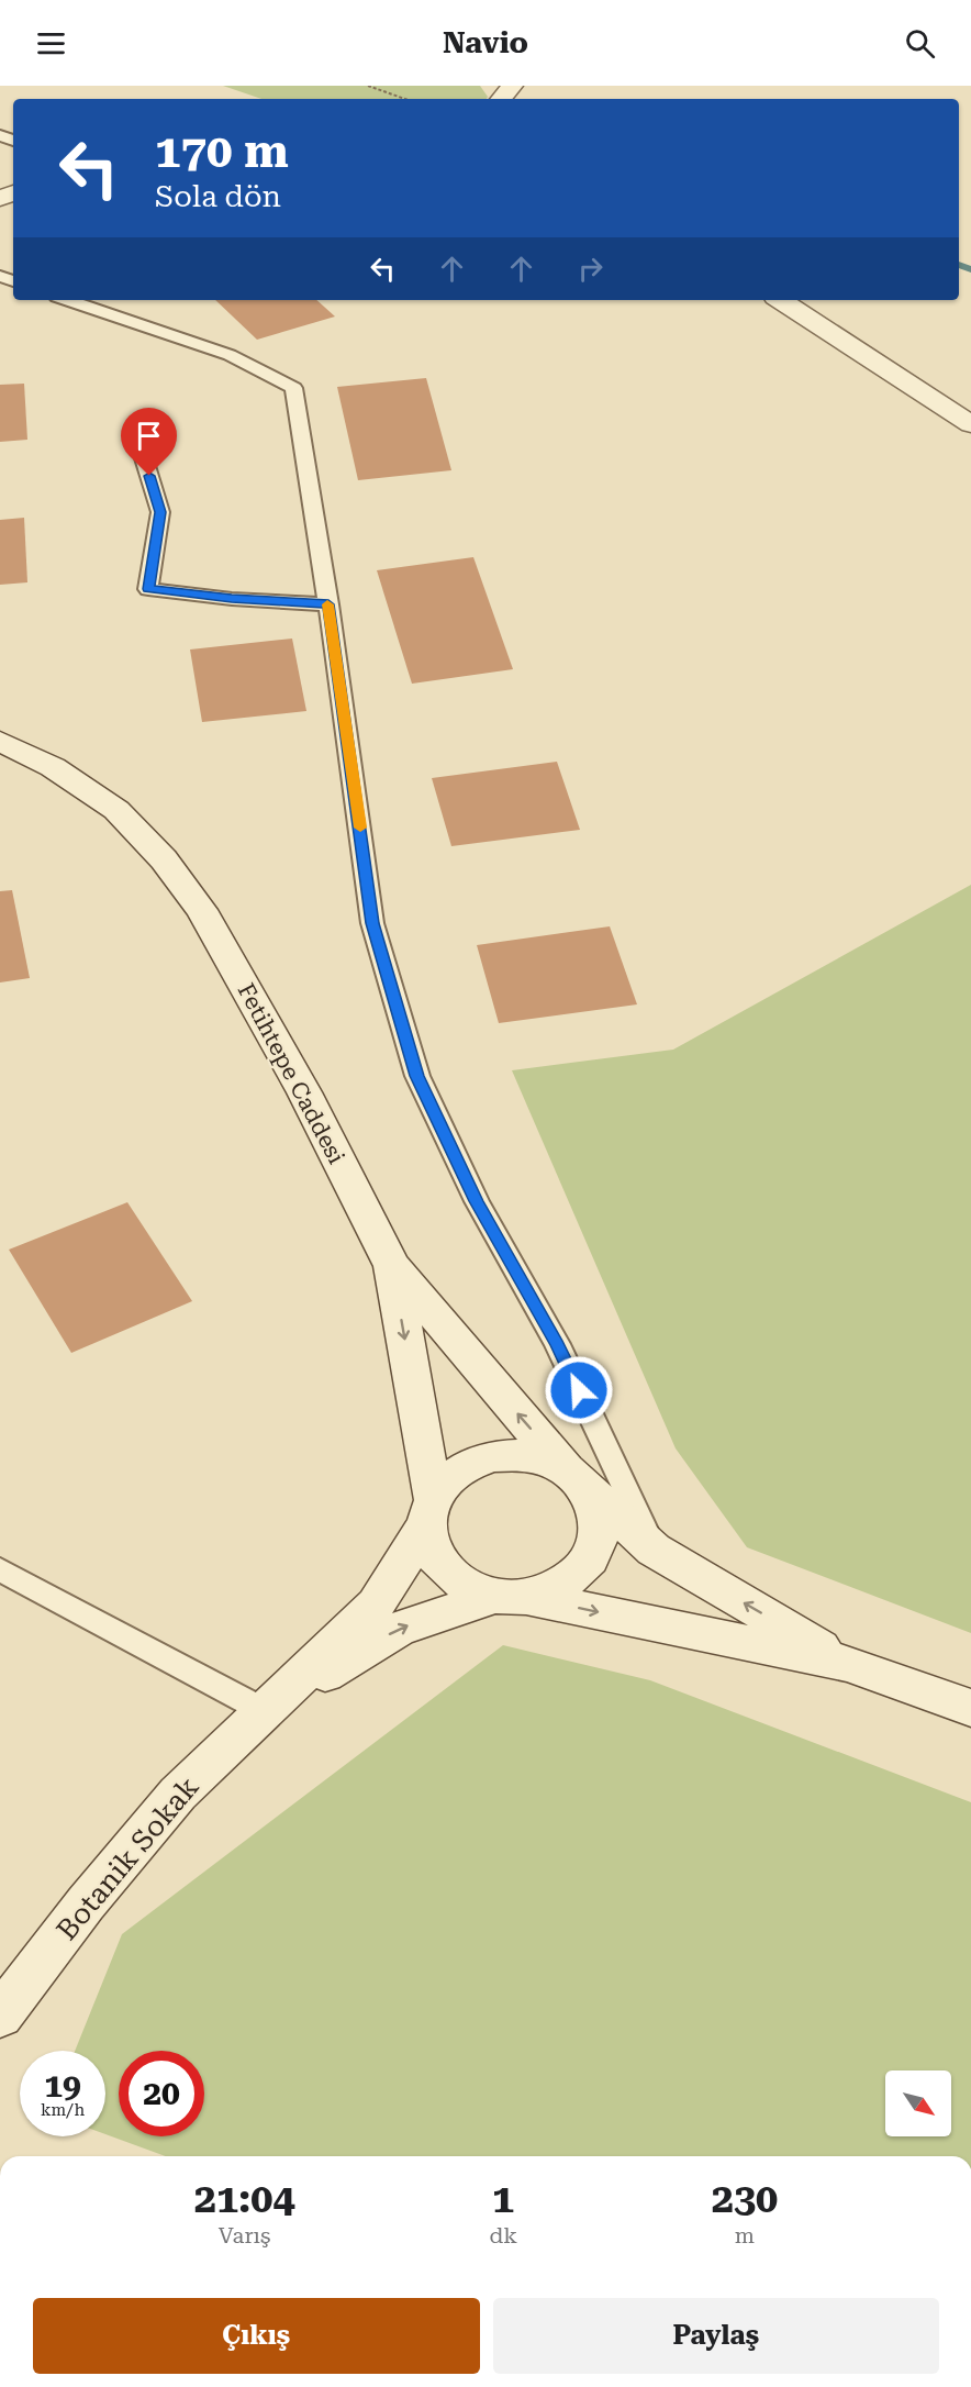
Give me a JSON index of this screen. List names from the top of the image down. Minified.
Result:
{"streets":{"street":["Fetihtepe Caddesi","Botanik Sokak"]},"crossings":[["Fetihtepe Caddesi","Botanik Sokak"]],"north":"bottom right","page":{"header":"Navio","turn":["170 m","Sola dön"],"speed":"19 km/h","limit":"20","eta":["21:04","Varış","1","dk","230","m"],"buttons":["Çıkış","Paylaş"]}}
